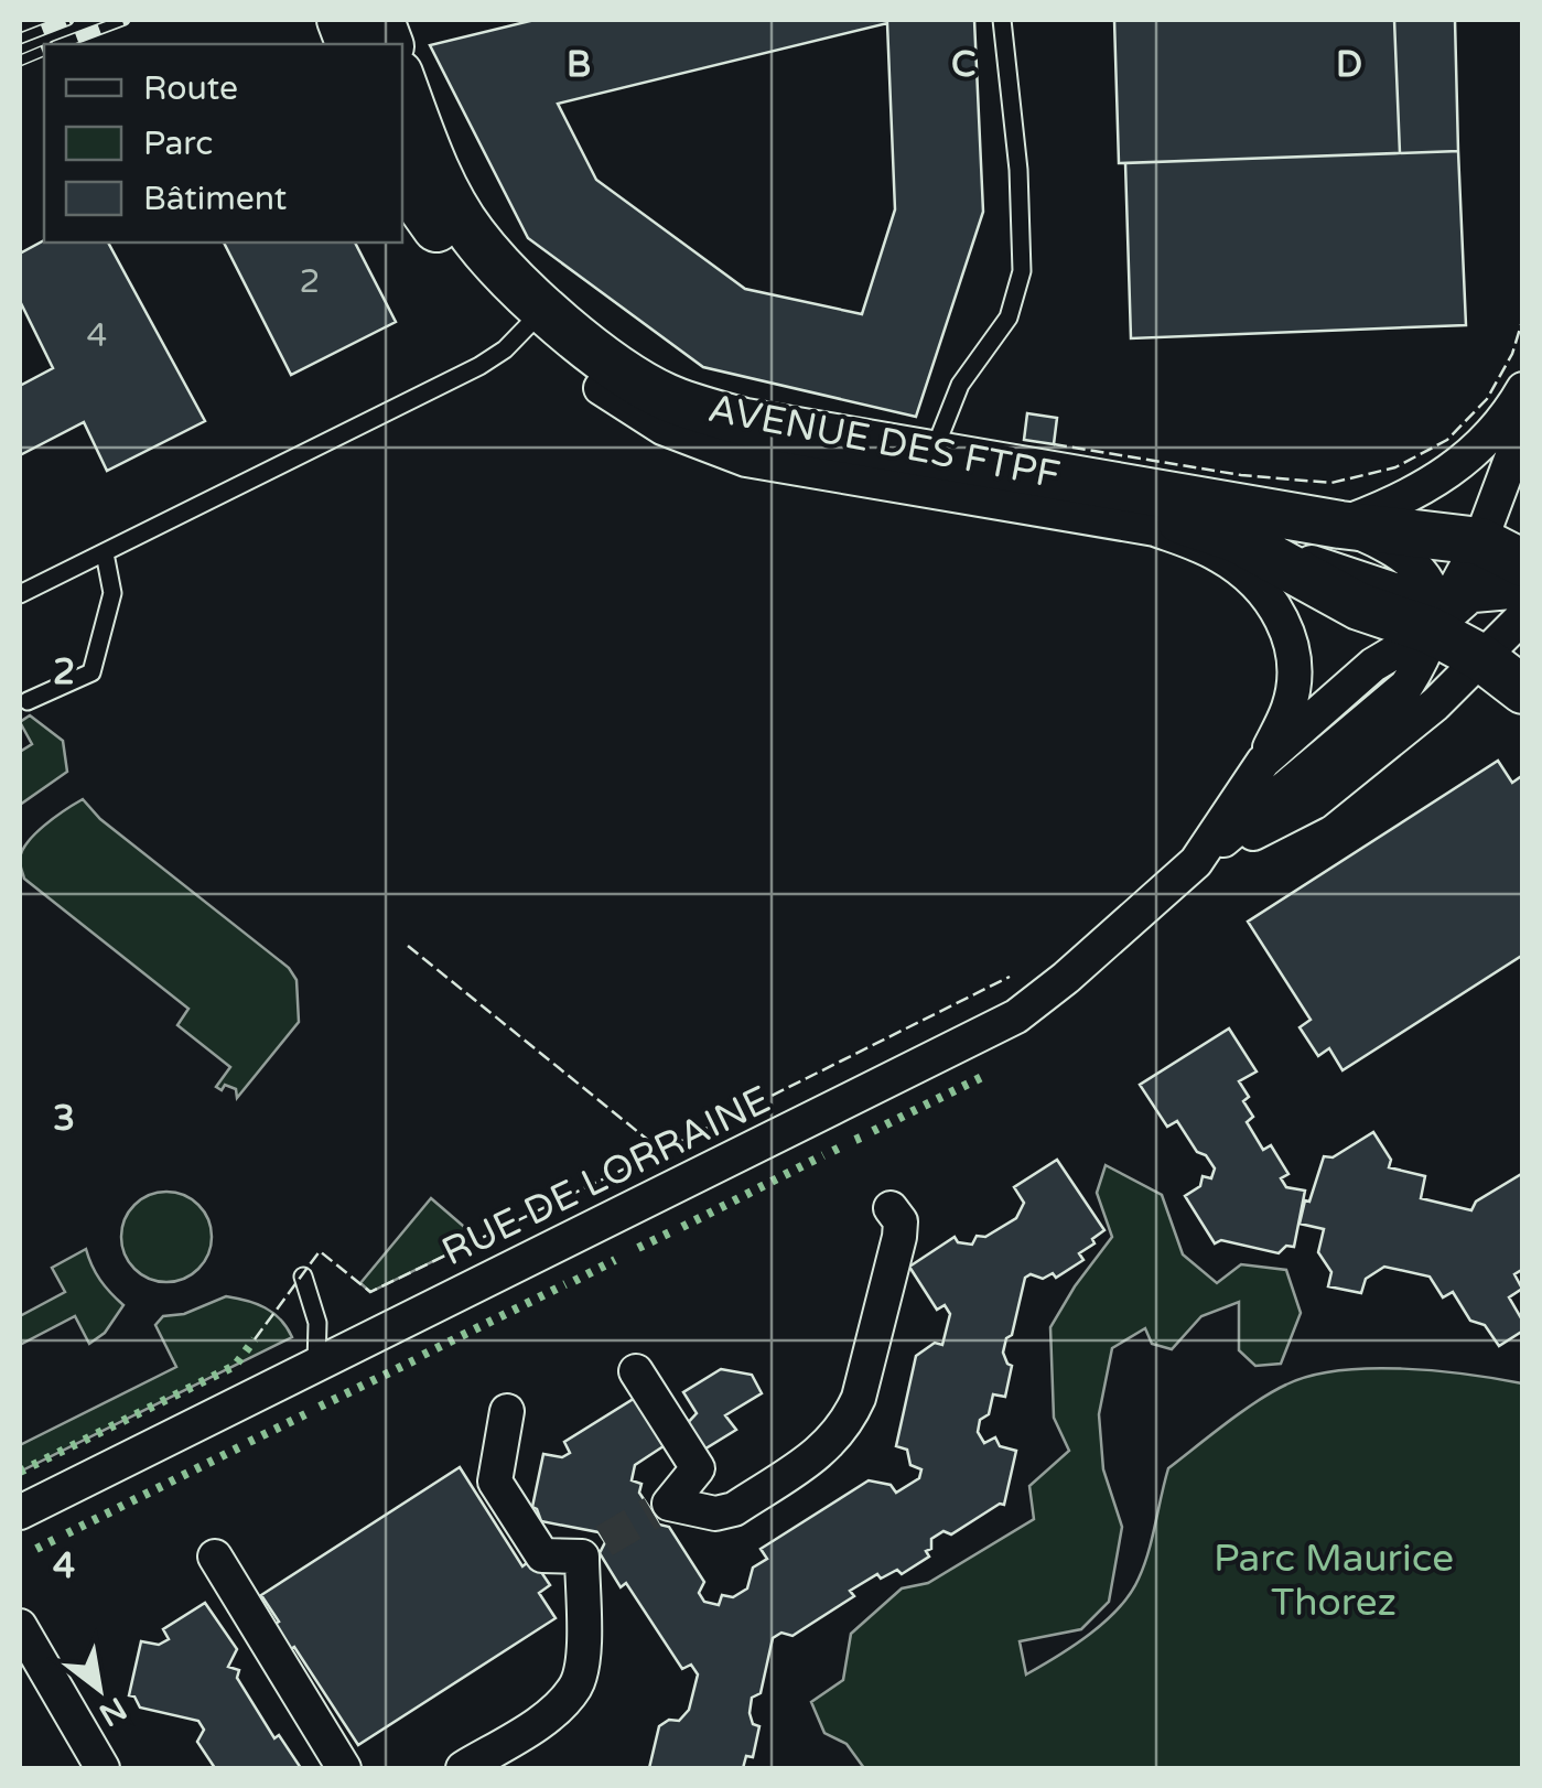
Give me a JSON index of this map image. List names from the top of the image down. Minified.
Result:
{"streets":{"street":["AVENUE DES FTPF","RUE DE LORRAINE"]},"crossings":[["AVENUE DES FTPF","RUE DE LORRAINE"]],"parks":["Parc Maurice Thorez"],"house_numbers":["2","4"],"legend":["Route","Parc","Bâtiment"],"north":"bottom right","grid":{"columns":["B","C","D"],"rows":["2","3","4"]}}
